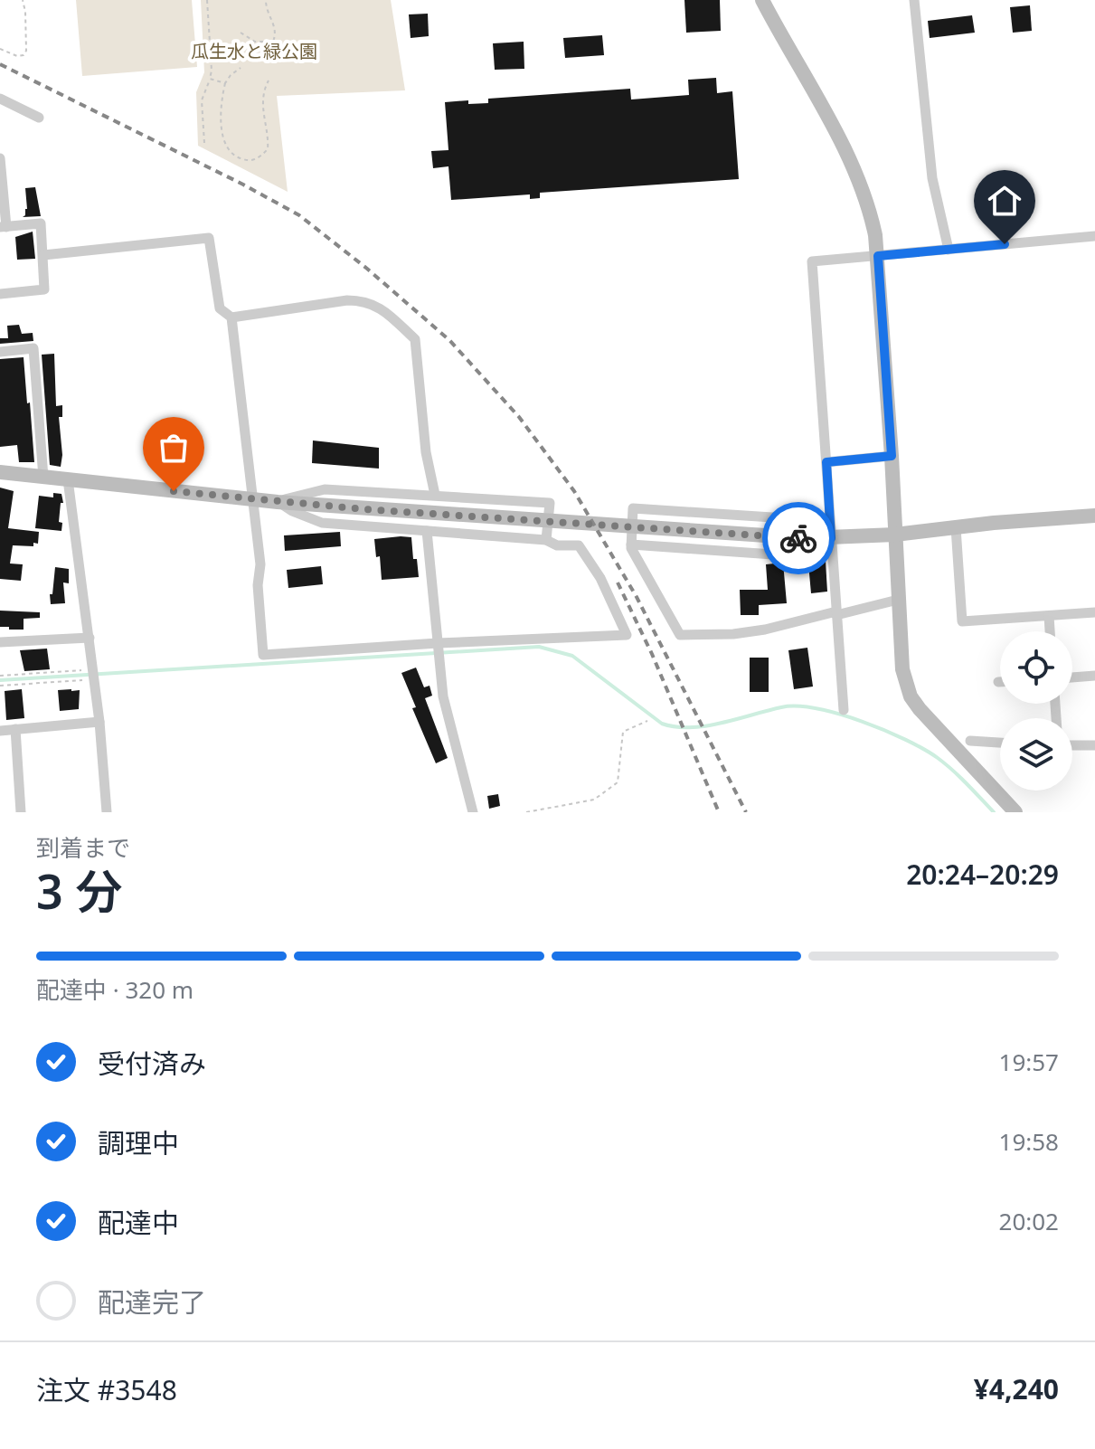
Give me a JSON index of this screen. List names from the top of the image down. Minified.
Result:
{"parks":["瓜生水と緑公園"],"page":{"heading":["3 分","到着まで","20:24–20:29"],"panel":["注文 #3548","¥4,240"],"bar":"配達中 · 320 m","list":[["受付済み","19:57"],["調理中","19:58"],["配達中","20:02"],"配達完了"]}}
